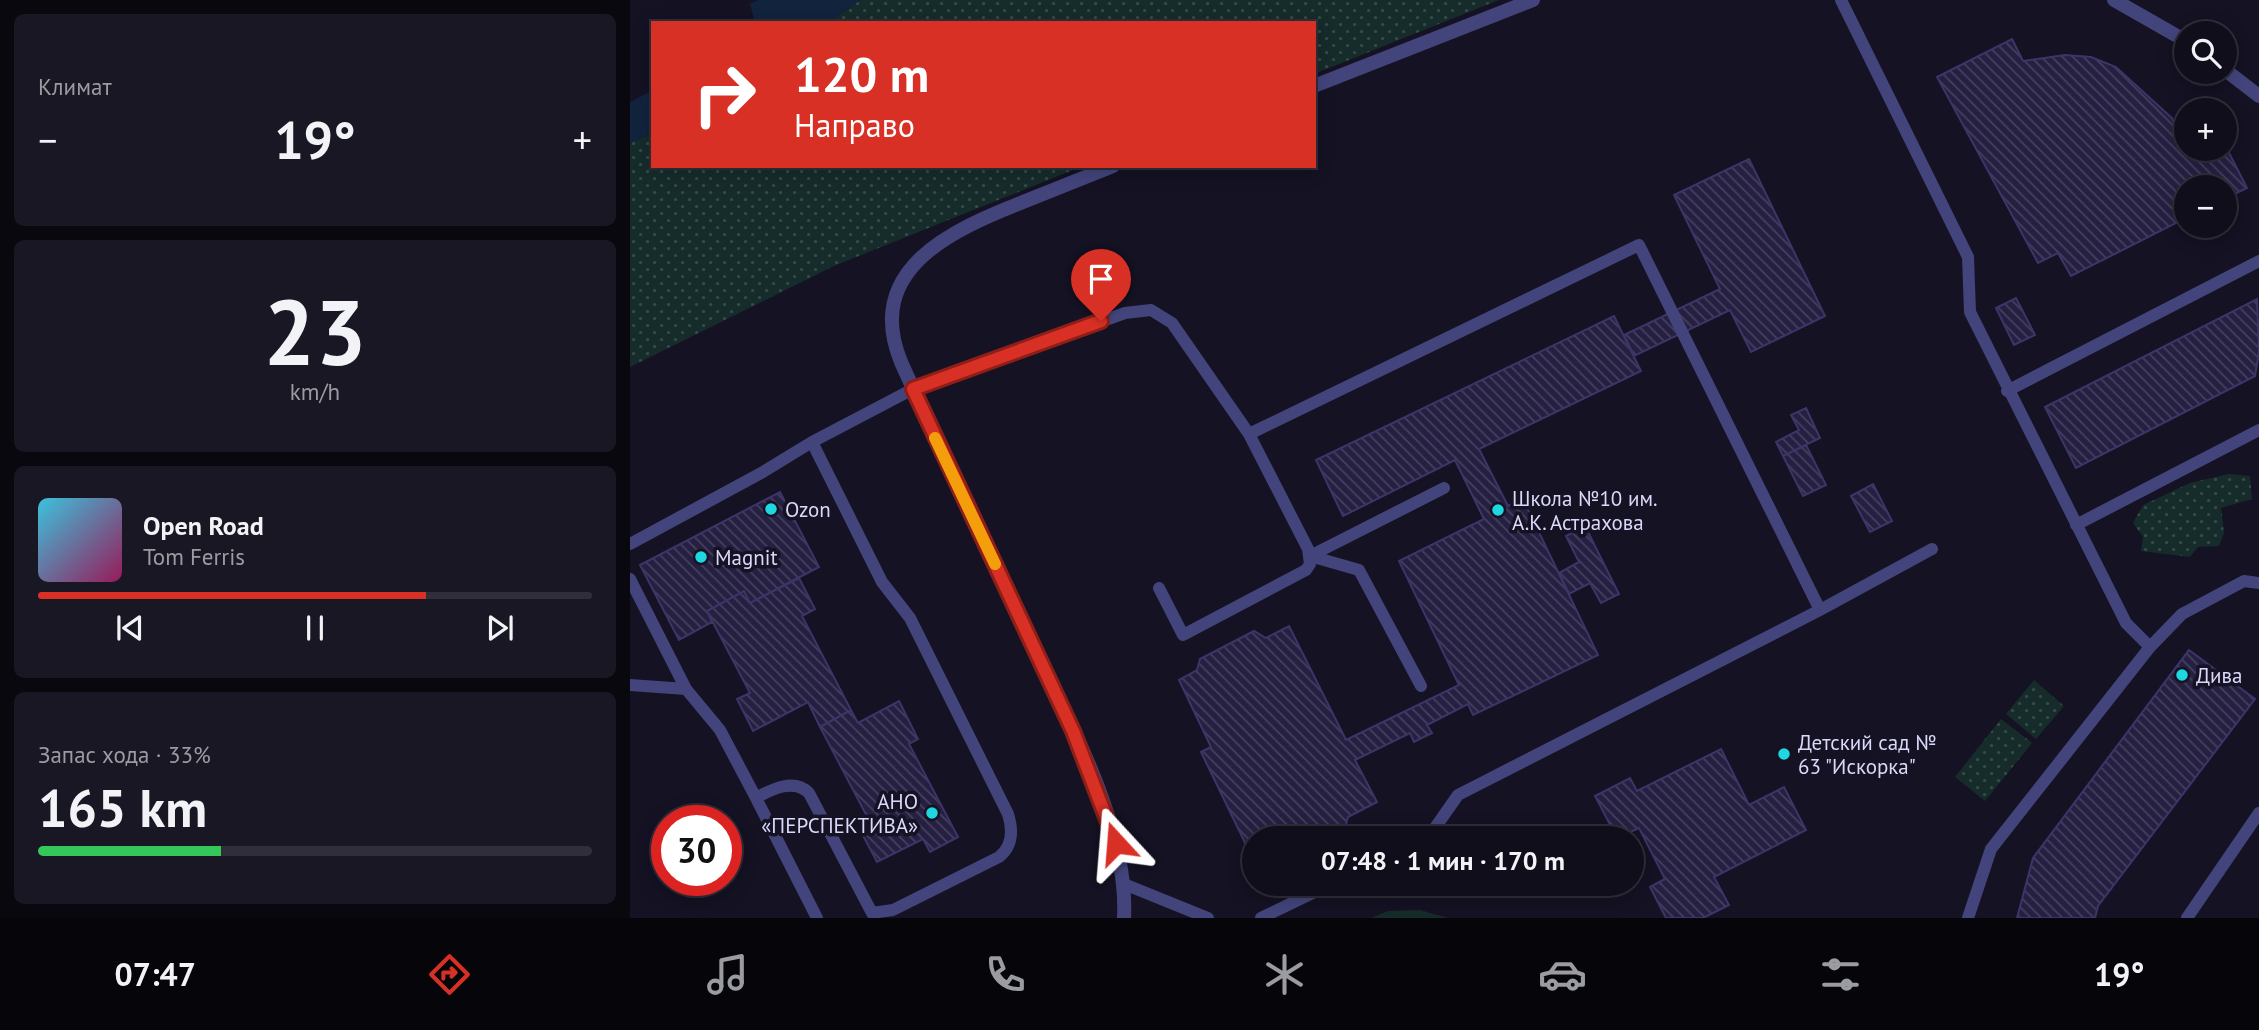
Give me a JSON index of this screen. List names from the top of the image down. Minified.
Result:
{"places":["Ozon","Школа №10 им. А.К. Астрахова","Magnit","Дива","Детский сад № 63 \"Искорка\"","АНО «ПЕРСПЕКТИВА»"],"page":{"tile":["Климат",["23","km/h"],["Запас хода · 33%","165 km"]],"map_buttons":["+","−"],"turn":["120 m","Направо"],"heat":["−","19°","+"],"song":["Open Road","Tom Ferris"],"limit":"30","trip":"07:48 · 1 мин · 170 m","tabs":["07:47","19°"]}}
